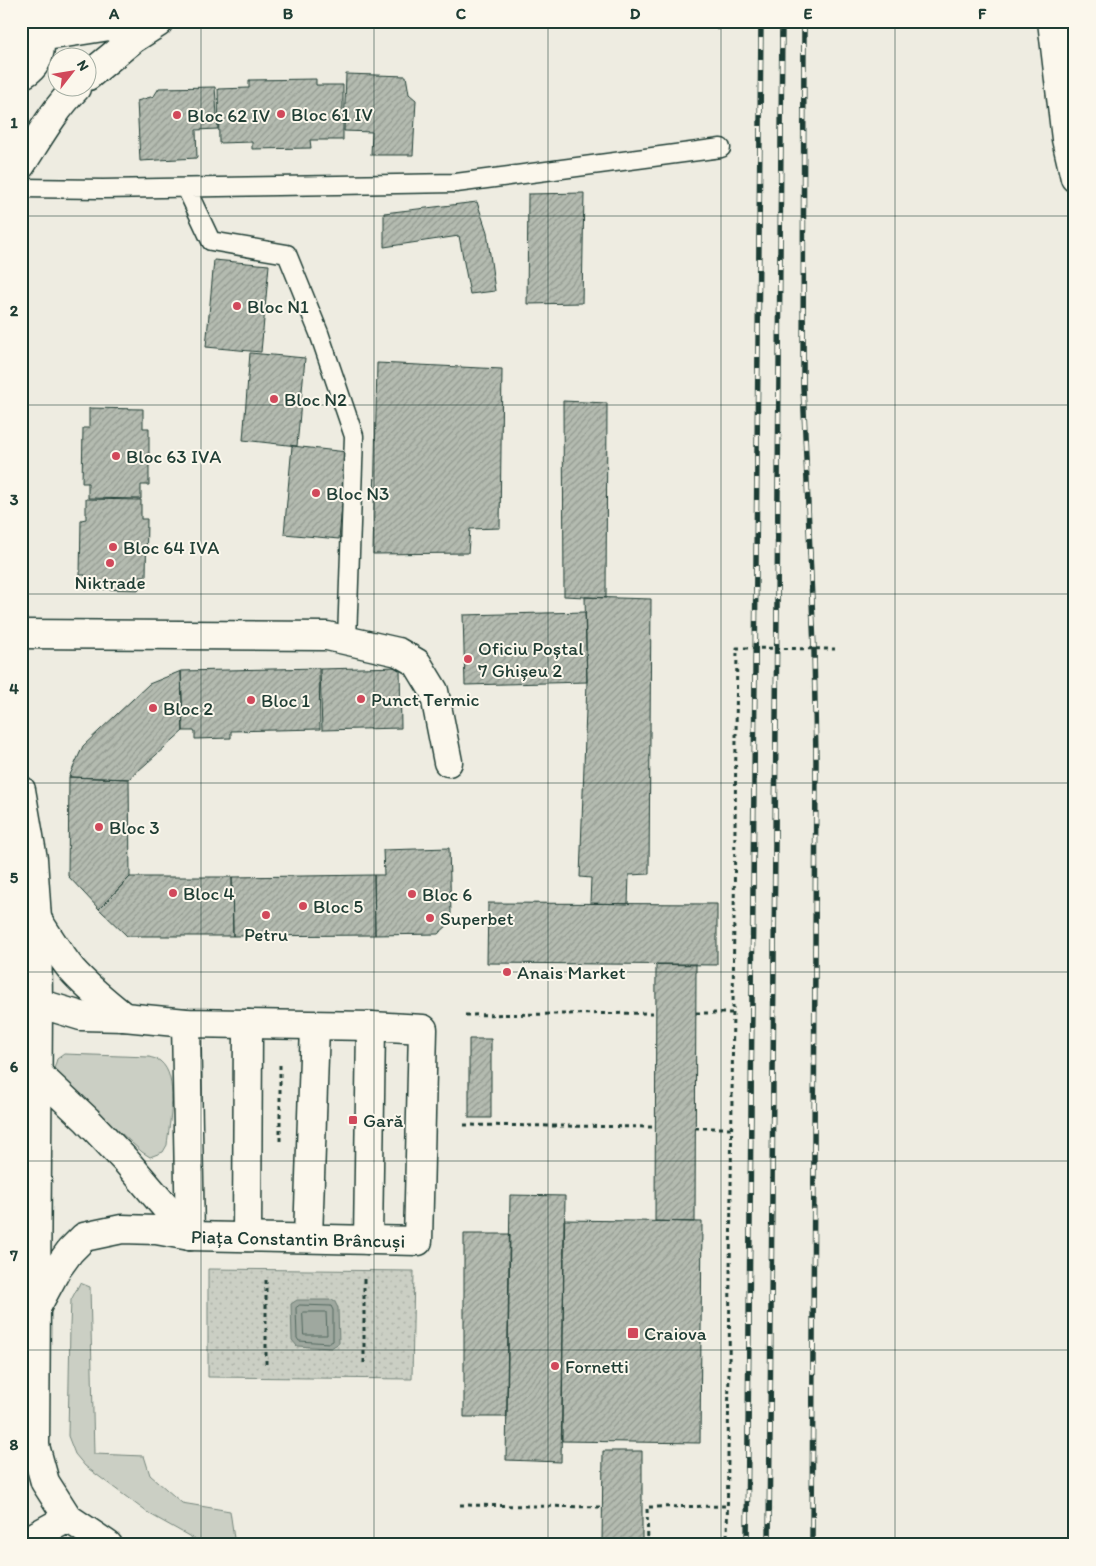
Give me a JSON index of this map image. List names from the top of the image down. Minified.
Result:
{"streets":{"street":["Piața Constantin Brâncuși"]},"places":{"other":["Bloc 61 IV","Bloc 62 IV","Bloc N1","Bloc N2","Bloc 63 IVA","Bloc N3","Bloc 64 IVA","Niktrade","Oficiu Poștal 7 Ghișeu 2","Punct Termic","Bloc 1","Bloc 2","Bloc 3","Bloc 4","Bloc 6","Bloc 5","Petru","Superbet","Anais Market","Fornetti"],"transit":["Gară","Craiova"]},"north":"top right","grid":{"columns":["A","B","C","D","E","F"],"rows":["1","2","3","4","5","6","7","8"]}}
